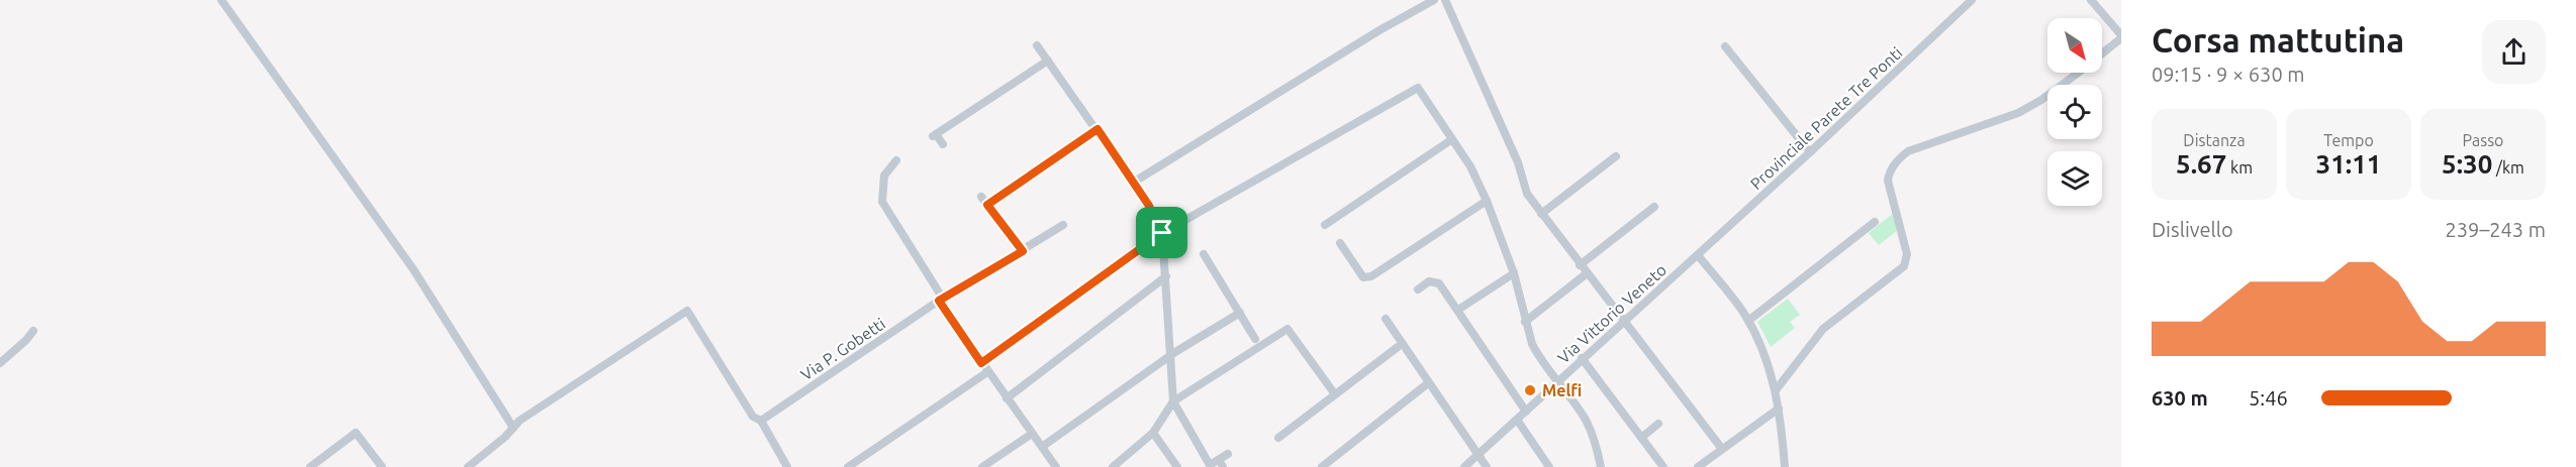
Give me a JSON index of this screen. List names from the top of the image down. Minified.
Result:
{"streets":{"street":["Provinciale Parete Tre Ponti","Via Vittorio Veneto","Via P. Gobetti"]},"crossings":[["Provinciale Parete Tre Ponti","Via Vittorio Veneto"]],"places":["Melfi"],"north":"bottom right","page":{"heading":["Corsa mattutina","09:15 · 9 × 630 m"],"stats":[["Distanza","5.67 km"],["Tempo","31:11"],["Passo","5:30 /km"]],"chart":["Dislivello","239–243 m"],"list":[{"name":"630 m","note":"5:46"}]}}
